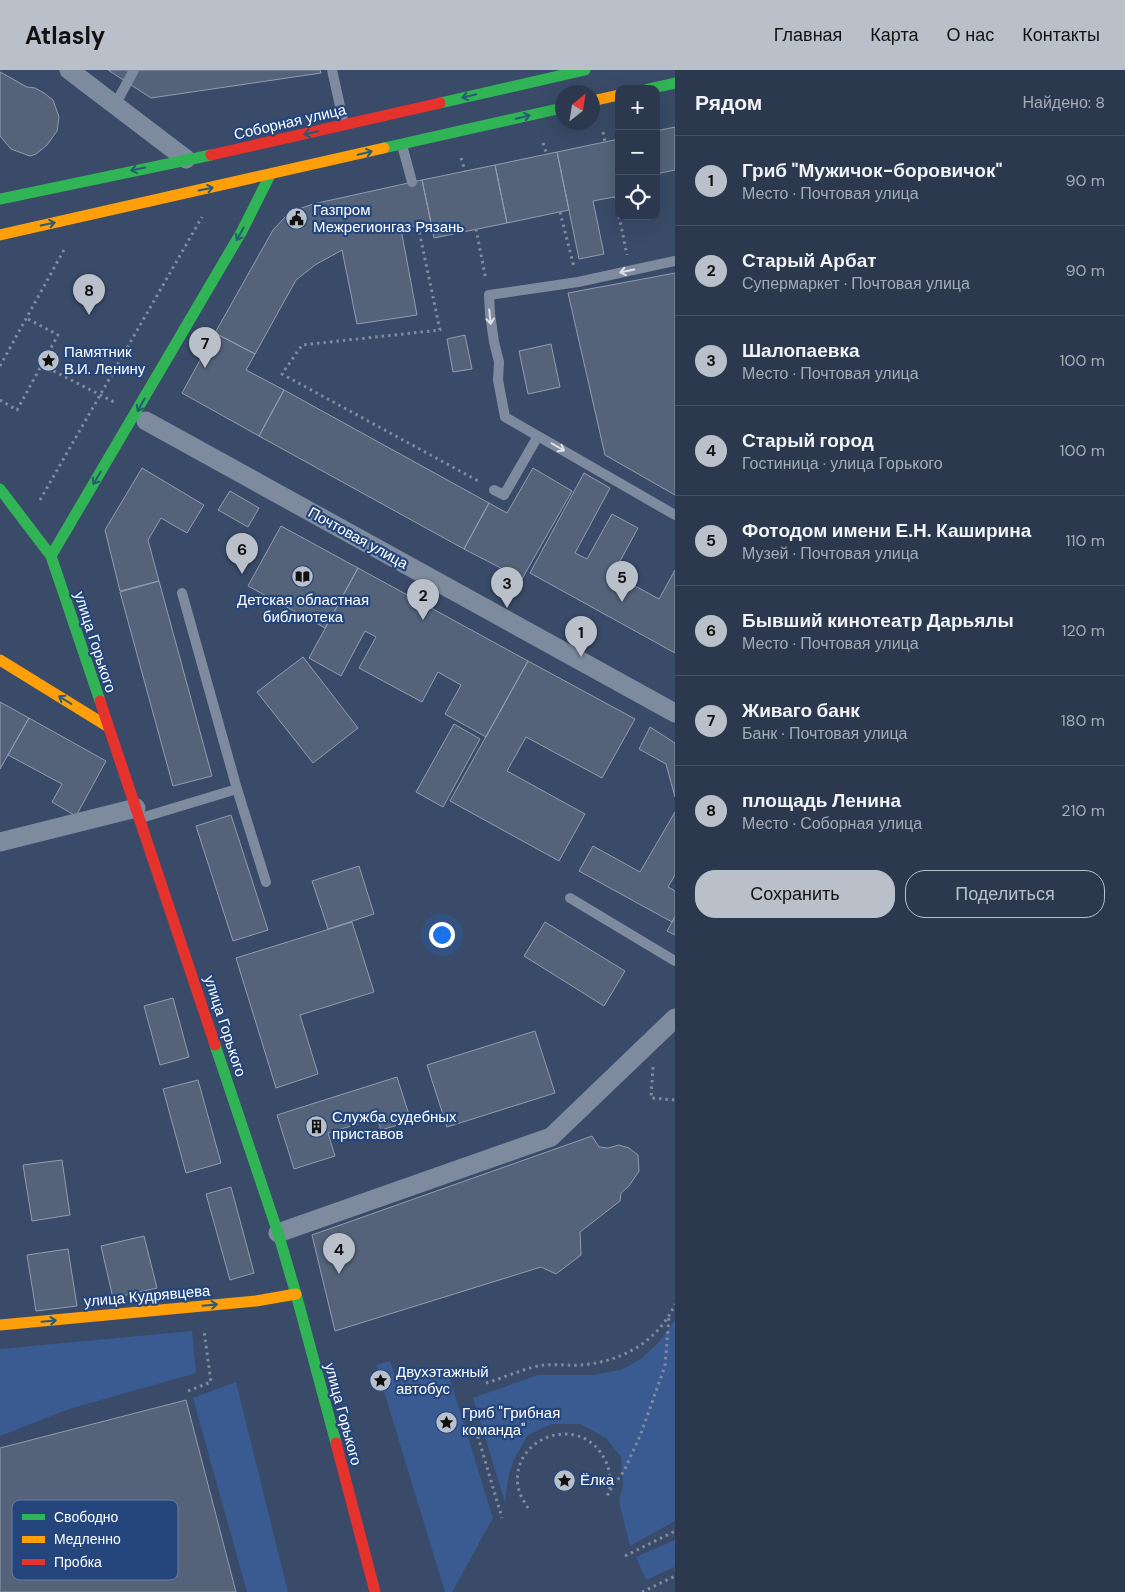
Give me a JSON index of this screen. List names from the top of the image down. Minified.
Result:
{"streets":{"street":["Соборная улица","Почтовая улица","улица Горького","улица Кудрявцева"]},"crossings":[["улица Горького","улица Кудрявцева"]],"one_way":["улица Кудрявцева"],"places":{"public building":["Газпром Межрегионгаз Рязань"],"place":["Памятник В.И. Ленину","Двухэтажный автобус","Гриб \"Грибная команда\"","Ёлка"],"library":["Детская областная библиотека"],"building":["Служба судебных приставов"]},"legend":["Свободно","Медленно","Пробка"],"north":"top right","page":{"header":"Atlasly","nav":["Главная","Карта","О нас","Контакты"],"heading":["Рядом","Найдено: 8"],"map_buttons":["+","−"],"list":[{"mark":"1","name":"Гриб \"Мужичок-боровичок\"","note":"Место · Почтовая улица","value":"90 m"},{"mark":"2","name":"Старый Арбат","note":"Супермаркет · Почтовая улица","value":"90 m"},{"mark":"3","name":"Шалопаевка","note":"Место · Почтовая улица","value":"100 m"},{"mark":"4","name":"Старый город","note":"Гостиница · улица Горького","value":"100 m"},{"mark":"5","name":"Фотодом имени Е.Н. Каширина","note":"Музей · Почтовая улица","value":"110 m"},{"mark":"6","name":"Бывший кинотеатр Дарьялы","note":"Место · Почтовая улица","value":"120 m"},{"mark":"7","name":"Живаго банк","note":"Банк · Почтовая улица","value":"180 m"},{"mark":"8","name":"площадь Ленина","note":"Место · Соборная улица","value":"210 m"}],"pins":["8","7","6","5","3","2","1","4"],"buttons":["Сохранить","Поделиться"]}}
